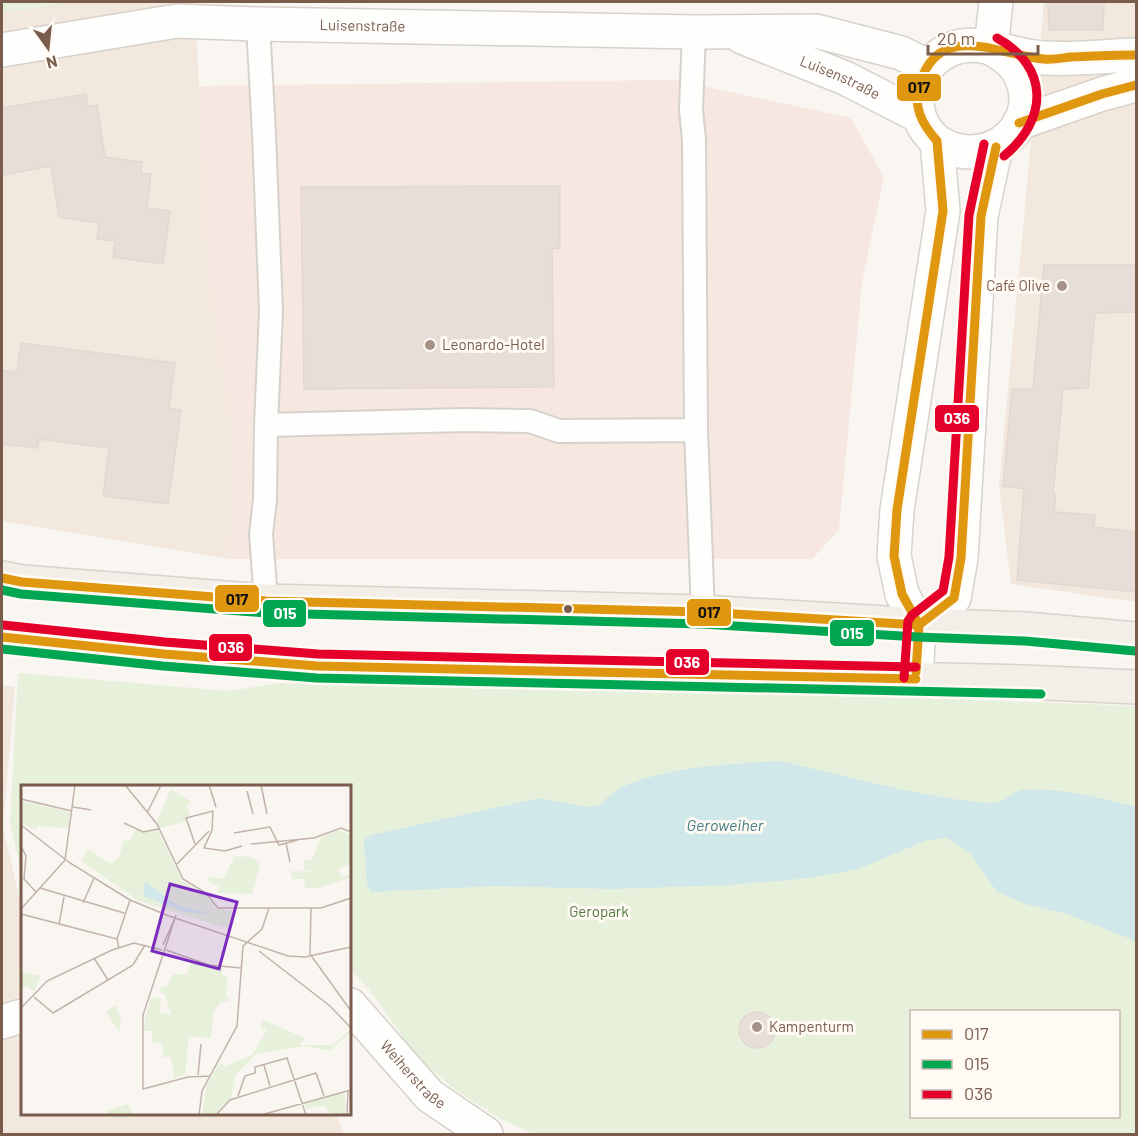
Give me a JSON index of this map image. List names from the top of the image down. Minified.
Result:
{"streets":{"street":["Luisenstraße","Weiherstraße"]},"water":["Geroweiher"],"parks":["Geropark"],"places":["Café Olive","Leonardo-Hotel","Kampenturm"],"lines":["transit line 036","transit line 017","transit line 015"],"legend":["017","015","036"],"scale_bar":"20 m","north":"bottom"}
